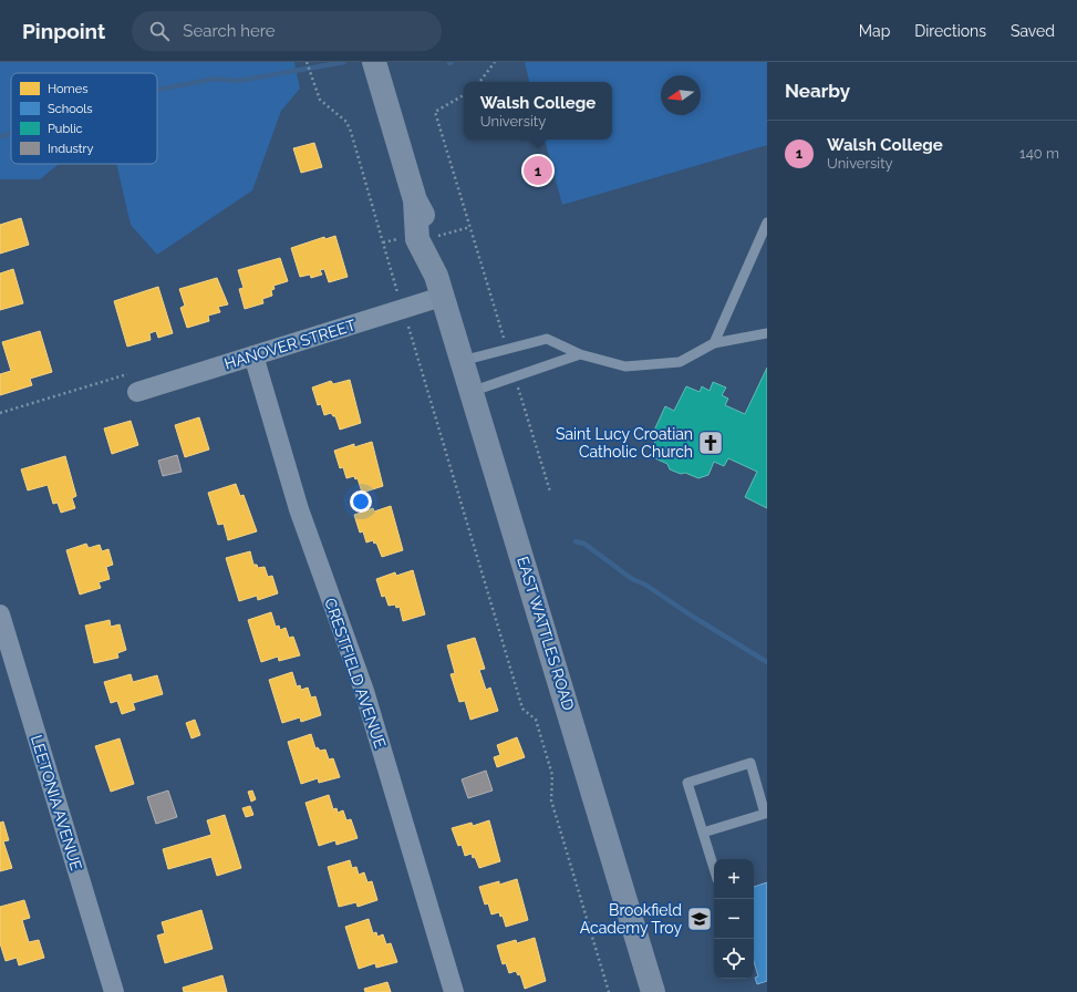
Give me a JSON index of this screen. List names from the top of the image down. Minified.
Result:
{"streets":{"main road":["EAST WATTLES ROAD"],"street":["HANOVER STREET","CRESTFIELD AVENUE","LEETONIA AVENUE"]},"crossings":[["HANOVER STREET","EAST WATTLES ROAD"],["HANOVER STREET","CRESTFIELD AVENUE"]],"places":{"church":["Saint Lucy Croatian Catholic Church"],"school or university":["Brookfield Academy Troy"]},"legend":["Homes","Schools","Public","Industry"],"north":"left","page":{"header":"Pinpoint","search":"Search here","nav":["Map","Directions","Saved"],"heading":"Nearby","popup":["Walsh College","University"],"list":[{"mark":"1","name":"Walsh College","note":"University","value":"140 m"}],"pins":"1","map_buttons":["+","−"]}}
